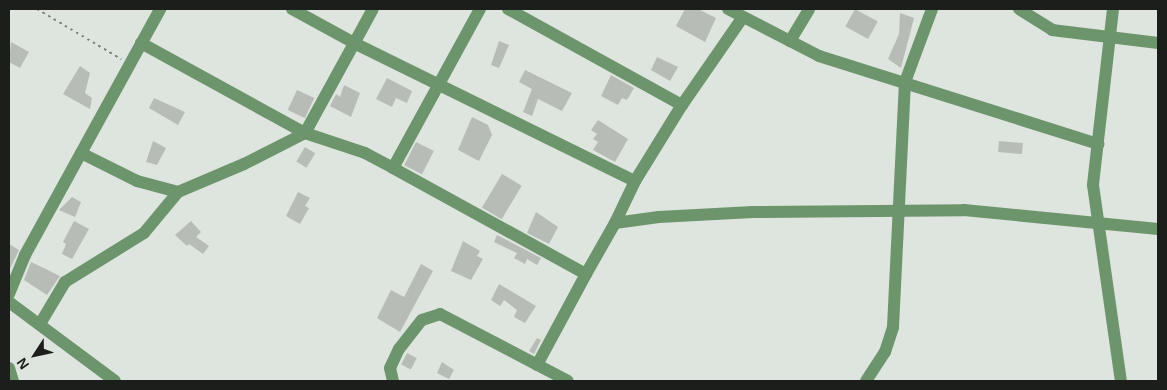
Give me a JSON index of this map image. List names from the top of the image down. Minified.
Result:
{"north":"bottom left"}
